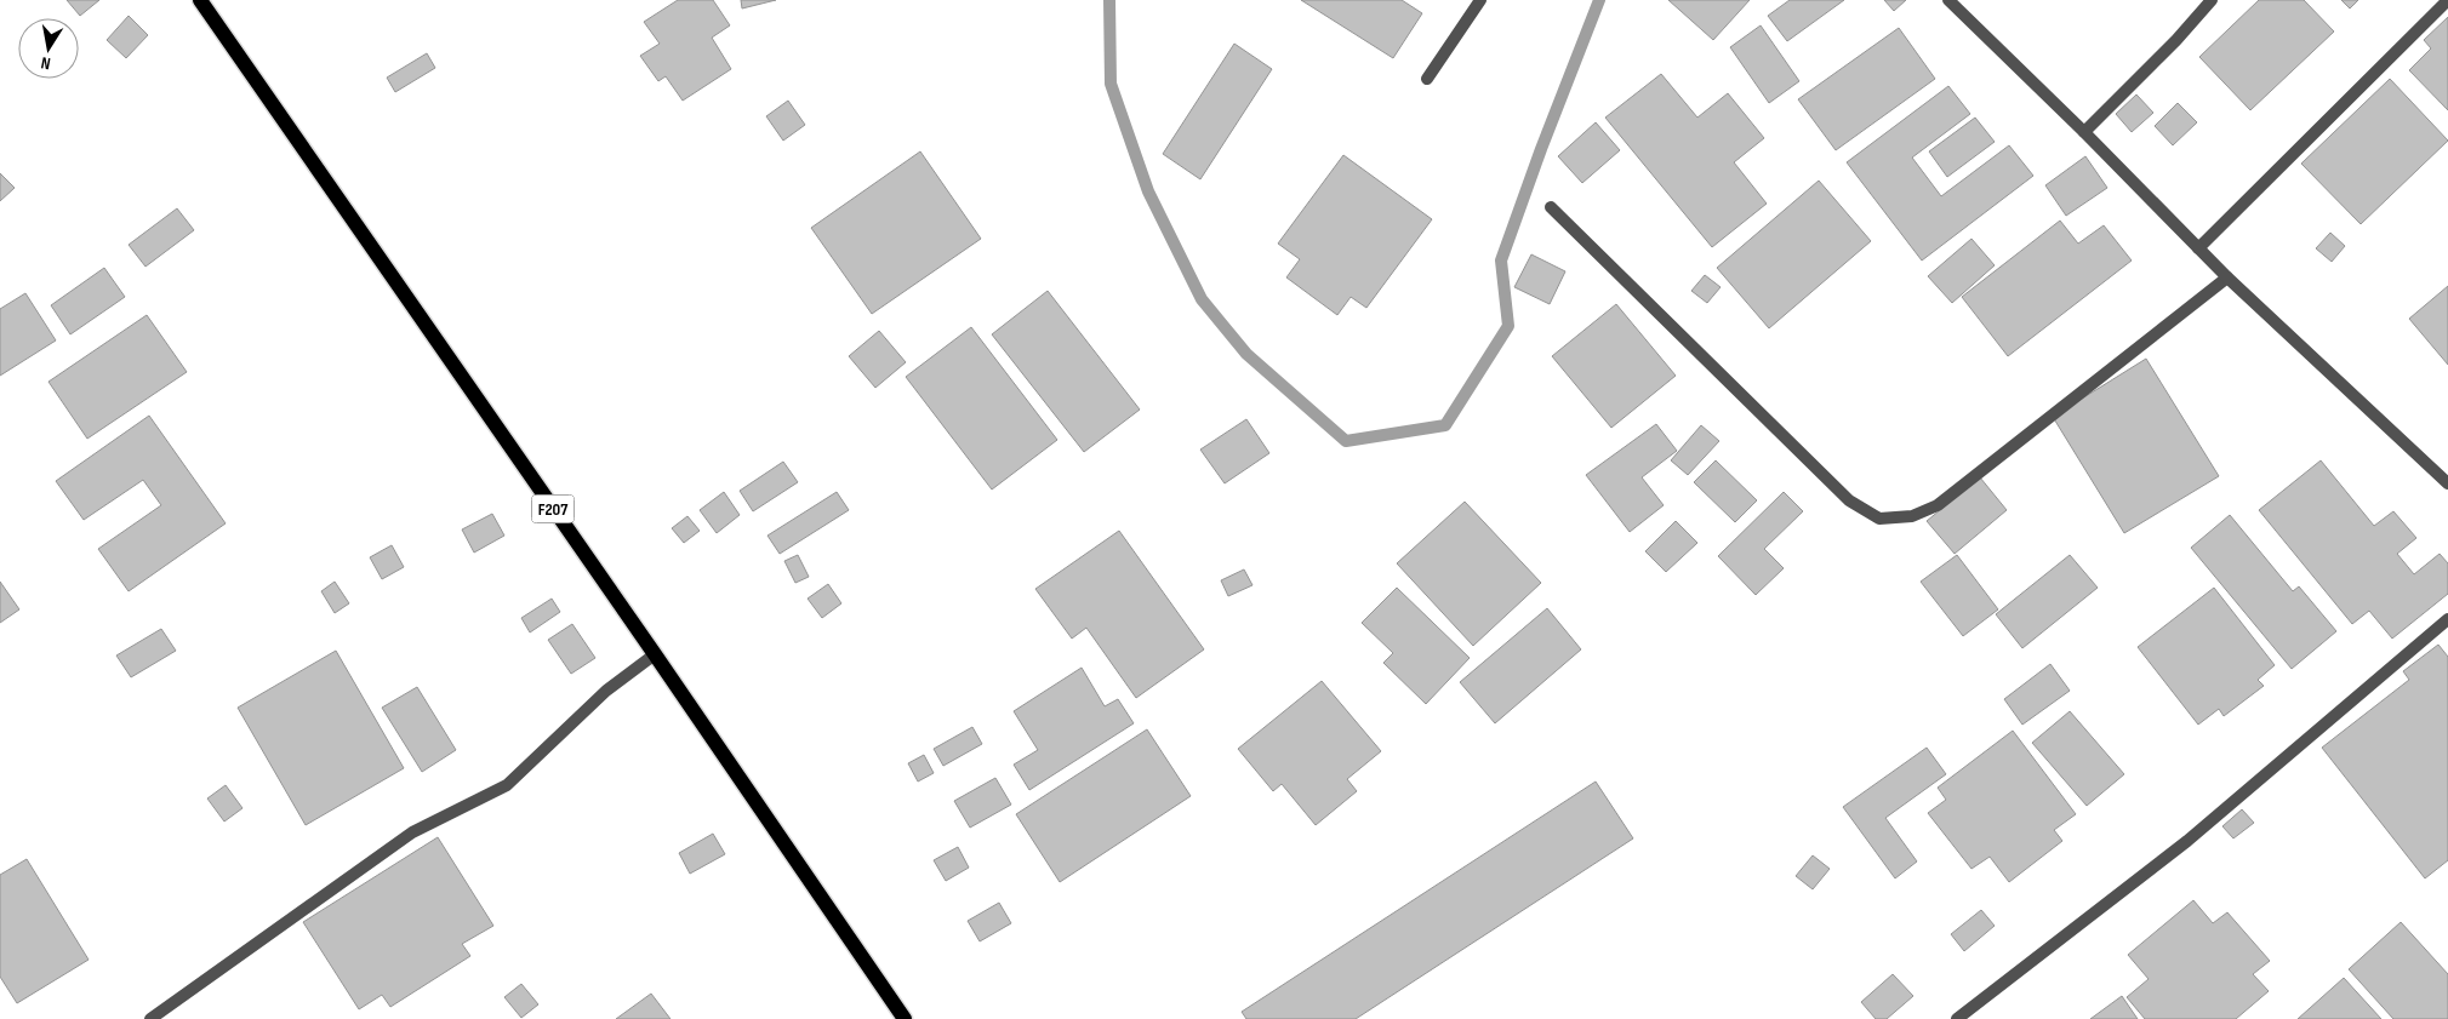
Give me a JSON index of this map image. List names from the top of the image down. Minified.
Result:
{"streets":{"main road":["F207"]},"north":"bottom"}
